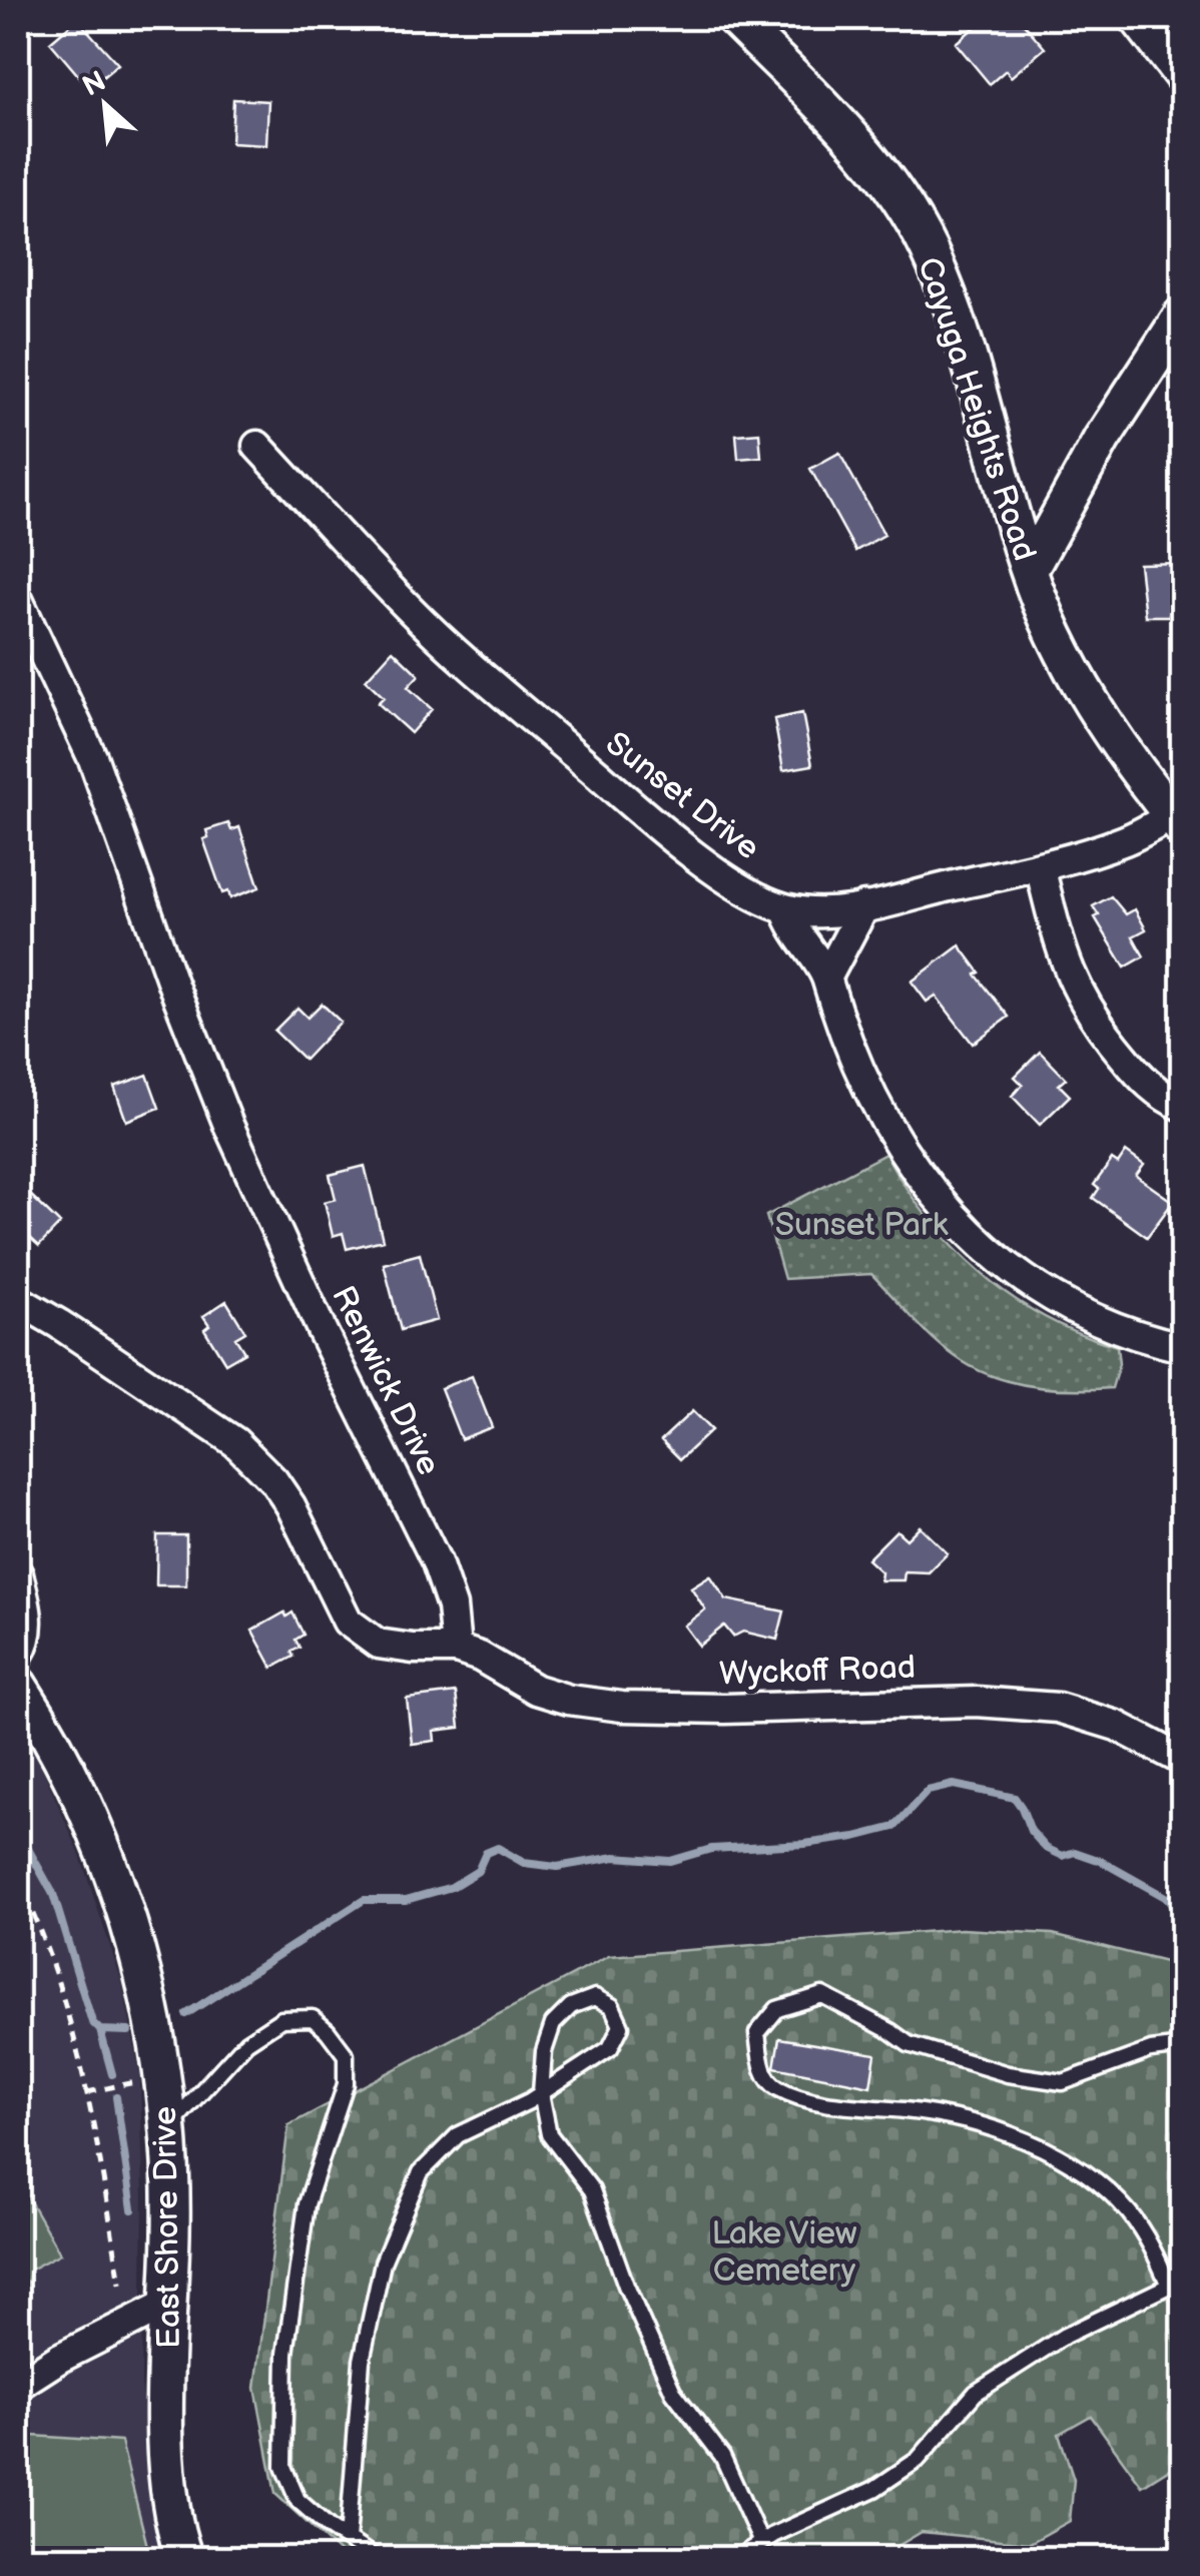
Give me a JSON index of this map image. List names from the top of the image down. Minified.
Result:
{"streets":{"street":["Cayuga Heights Road","Sunset Drive","Renwick Drive","Wyckoff Road","East Shore Drive"]},"crossings":[["Cayuga Heights Road","Sunset Drive"],["Renwick Drive","Wyckoff Road"]],"parks":["Sunset Park","Lake View Cemetery"],"north":"top left"}
